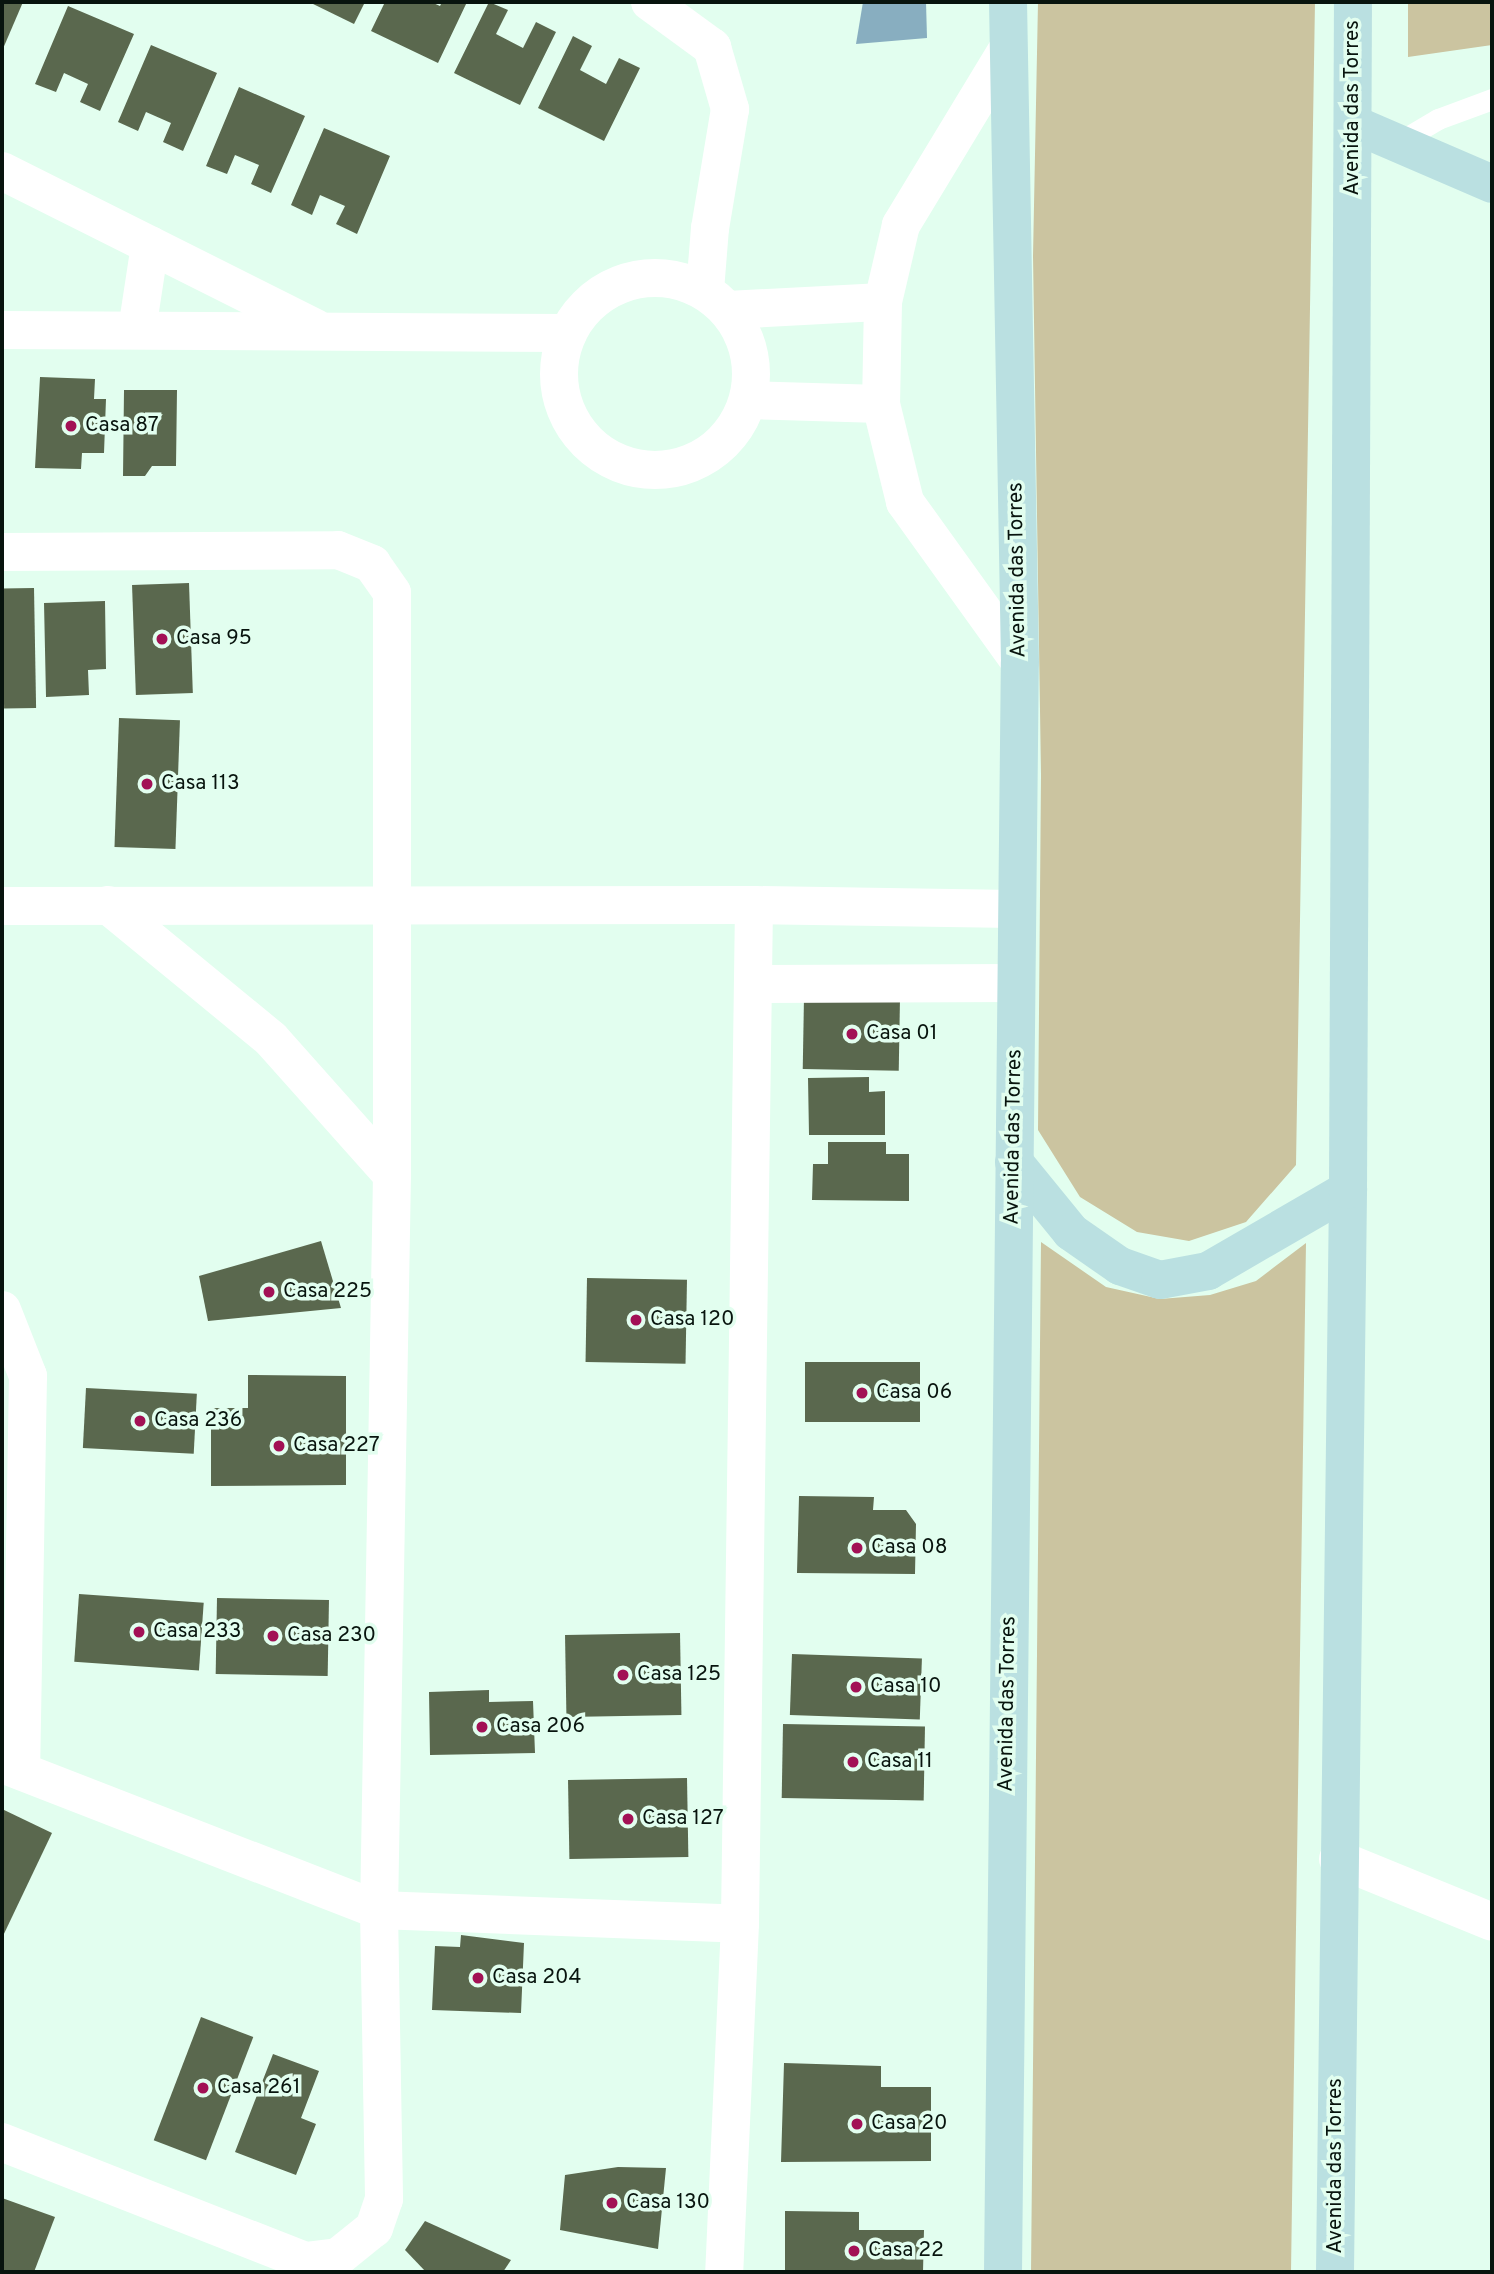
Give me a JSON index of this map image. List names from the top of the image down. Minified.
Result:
{"streets":{"main road":["Avenida das Torres"]},"places":["Casa 87","Casa 95","Casa 113","Casa 01","Casa 225","Casa 120","Casa 06","Casa 236","Casa 227","Casa 08","Casa 233","Casa 230","Casa 125","Casa 10","Casa 206","Casa 11","Casa 127","Casa 204","Casa 261","Casa 20","Casa 130","Casa 22"]}
